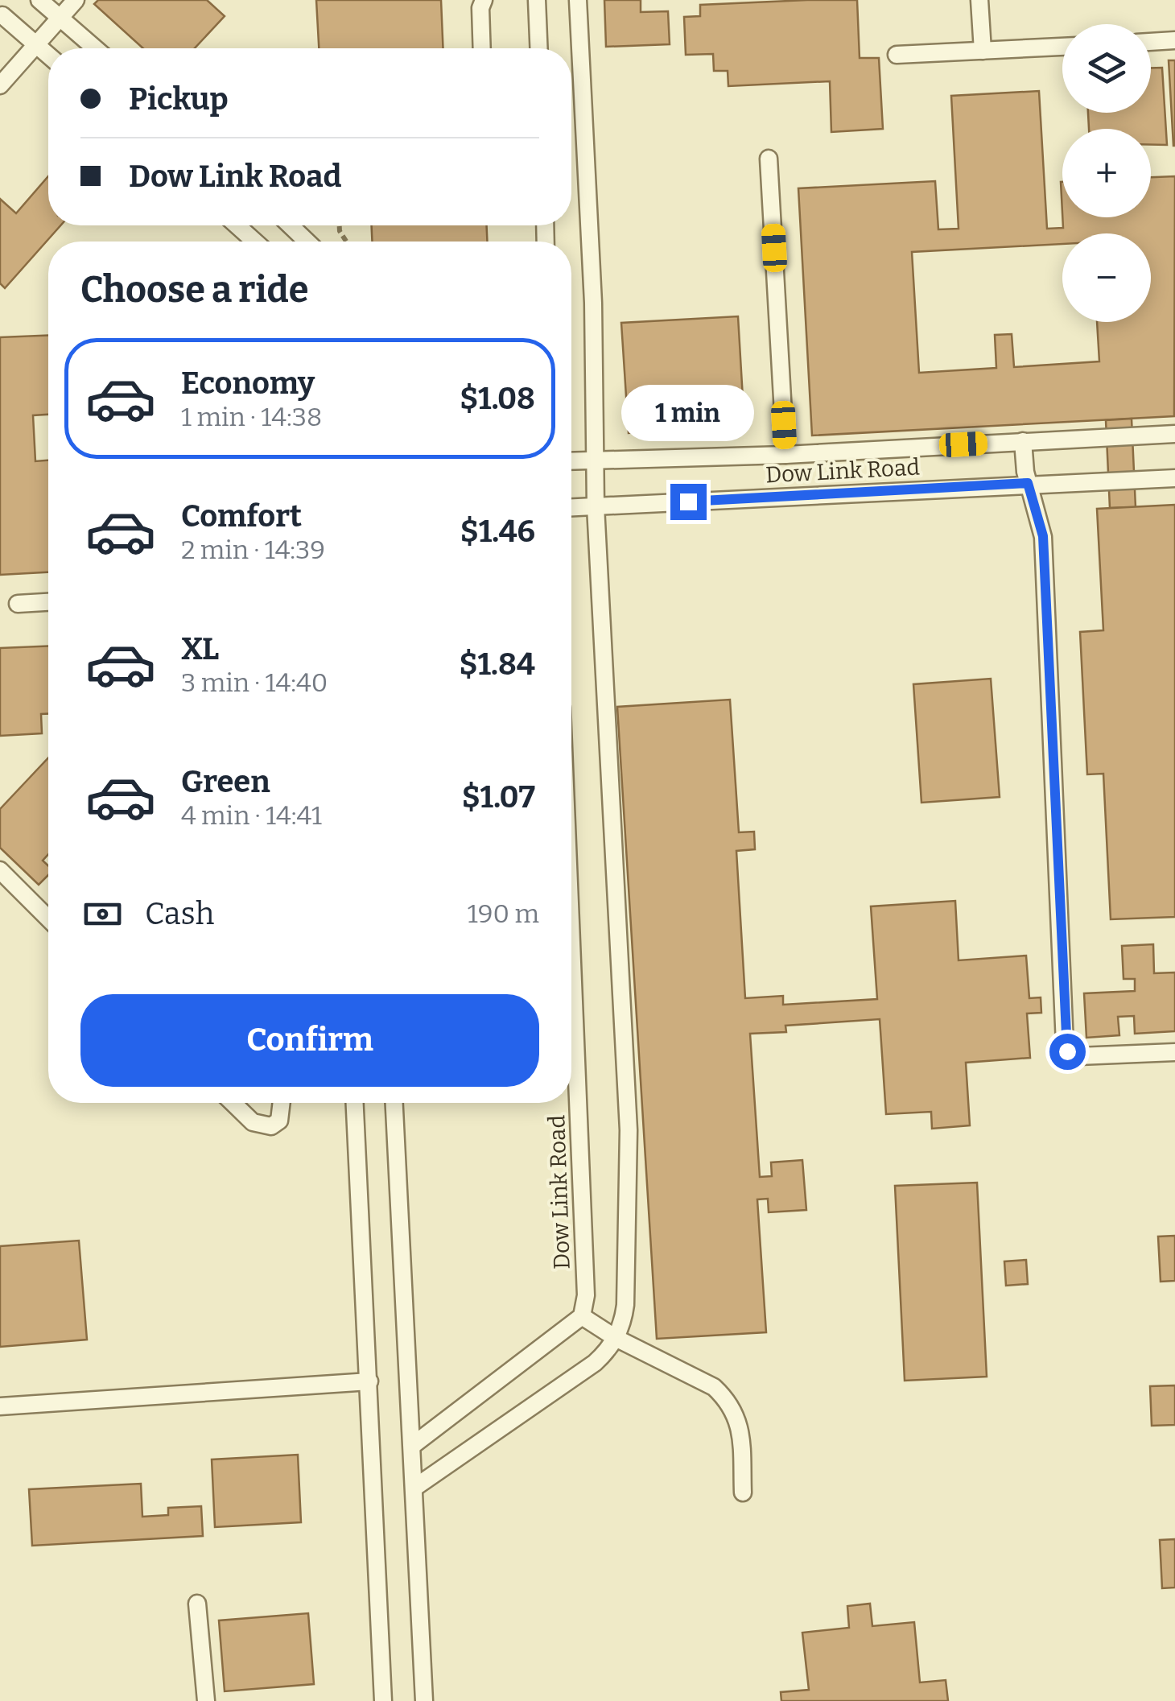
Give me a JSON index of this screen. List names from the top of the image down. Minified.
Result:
{"streets":{"lane":["Dow Link Road"]},"page":{"map_buttons":["+","−"],"banner":["Pickup","Dow Link Road"],"heading":"Choose a ride","list":[{"name":"Economy","note":"1 min · 14:38","value":"$1.08"},{"name":"Comfort","note":"2 min · 14:39","value":"$1.46"},{"name":"XL","note":"3 min · 14:40","value":"$1.84"},{"name":"Green","note":"4 min · 14:41","value":"$1.07"}],"bubble":"1 min","pay":["Cash","190 m"],"buttons":"Confirm"}}
